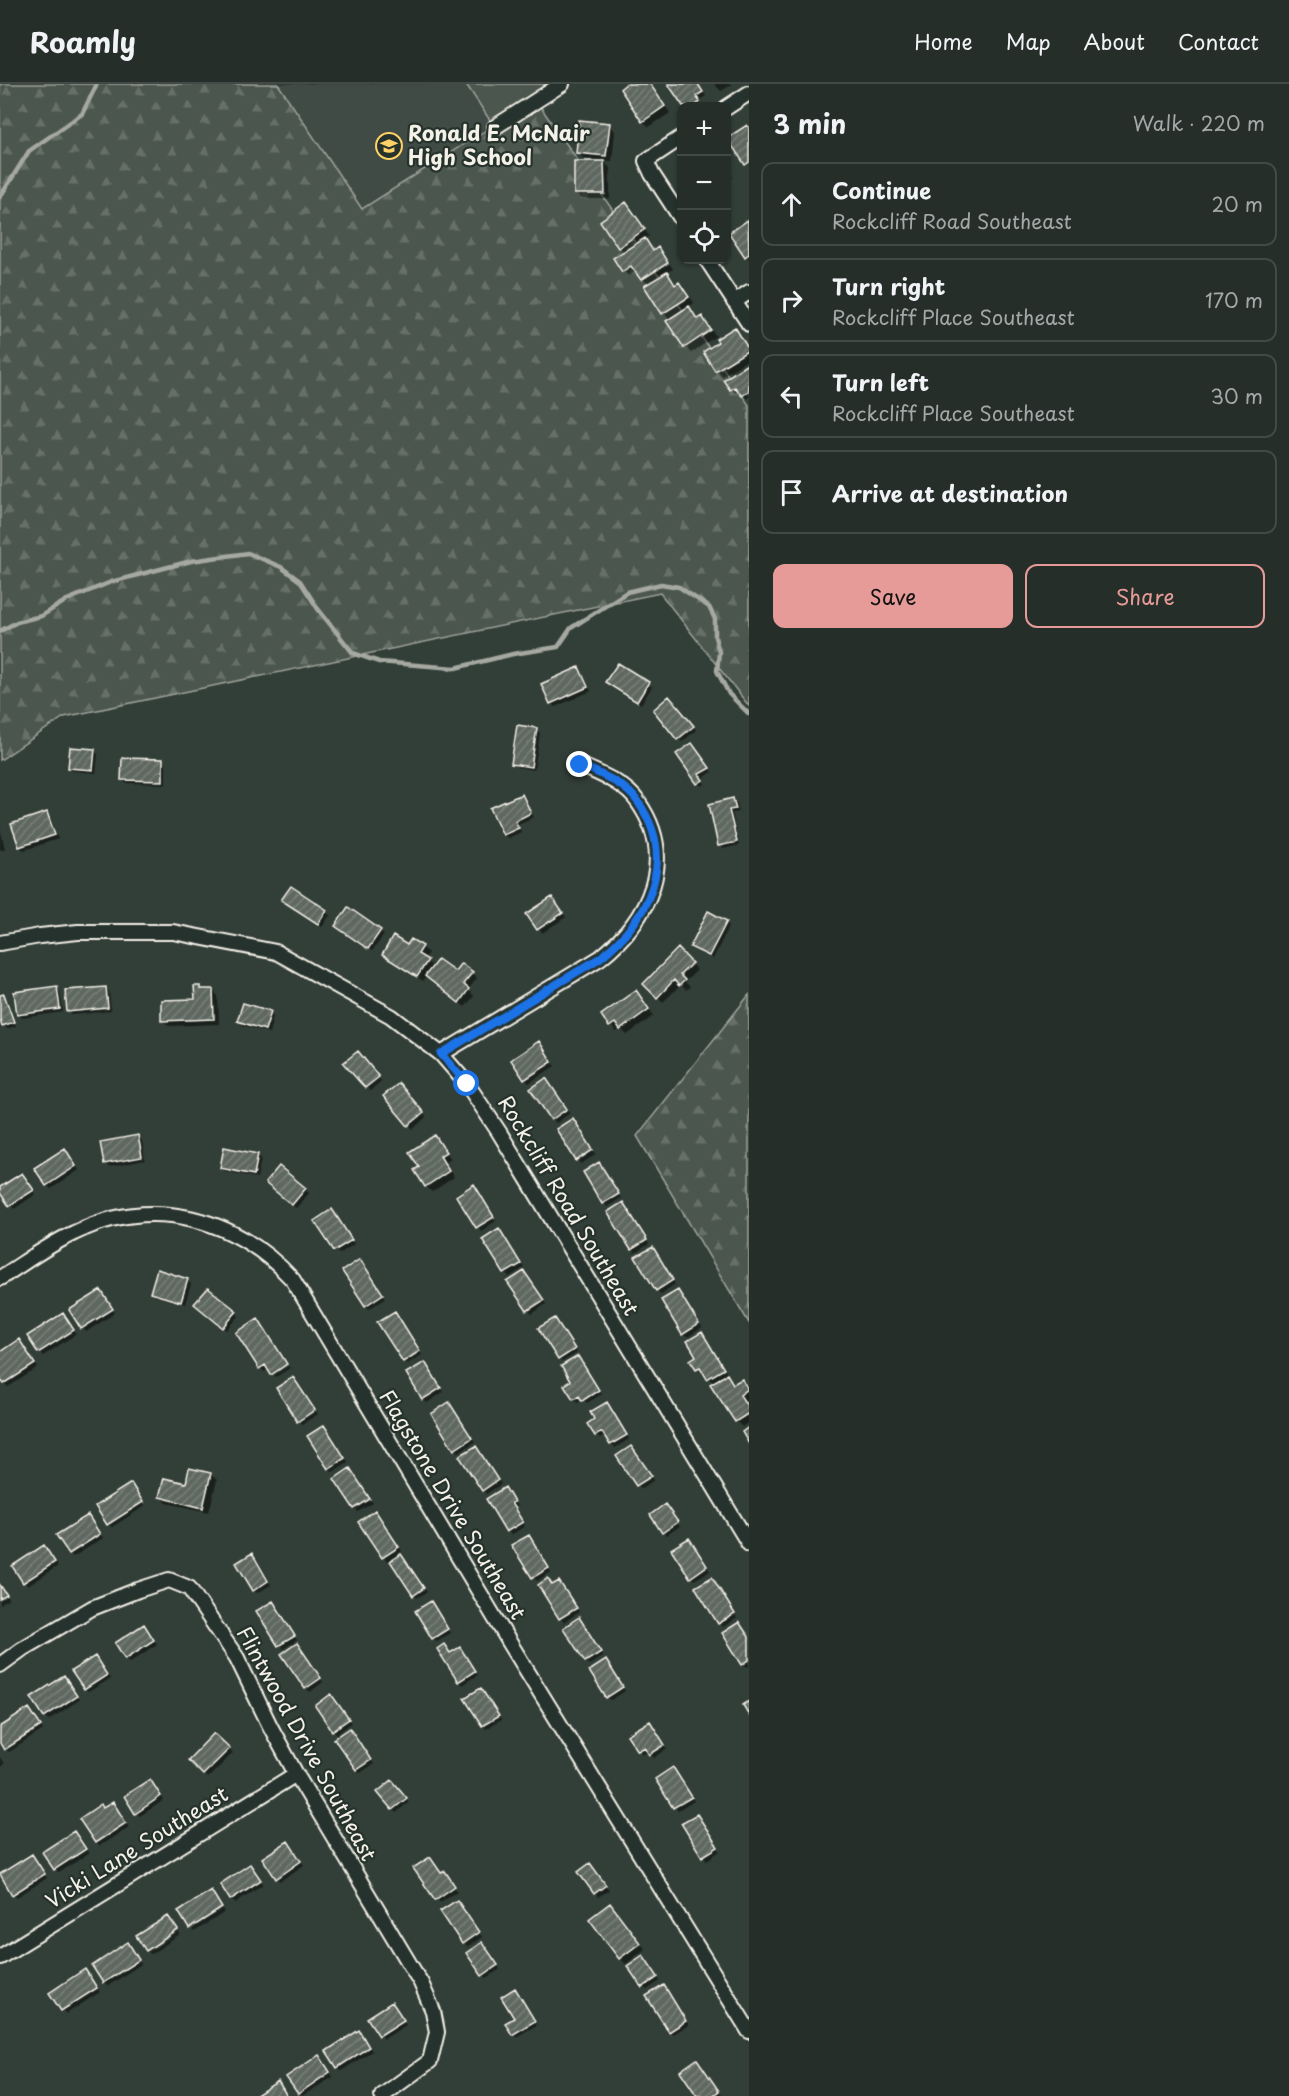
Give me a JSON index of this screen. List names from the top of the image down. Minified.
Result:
{"streets":{"street":["Rockcliff Road Southeast","Flagstone Drive Southeast","Flintwood Drive Southeast","Vicki Lane Southeast"]},"crossings":[["Flintwood Drive Southeast","Vicki Lane Southeast"]],"places":{"school or university":["Ronald E. McNair High School"]},"page":{"header":"Roamly","nav":["Home","Map","About","Contact"],"heading":["3 min","Walk · 220 m"],"map_buttons":["+","−"],"list":[["Continue","Rockcliff Road Southeast","20 m"],["Turn right","Rockcliff Place Southeast","170 m"],["Turn left","Rockcliff Place Southeast","30 m"],"Arrive at destination"],"buttons":["Save","Share"]}}
